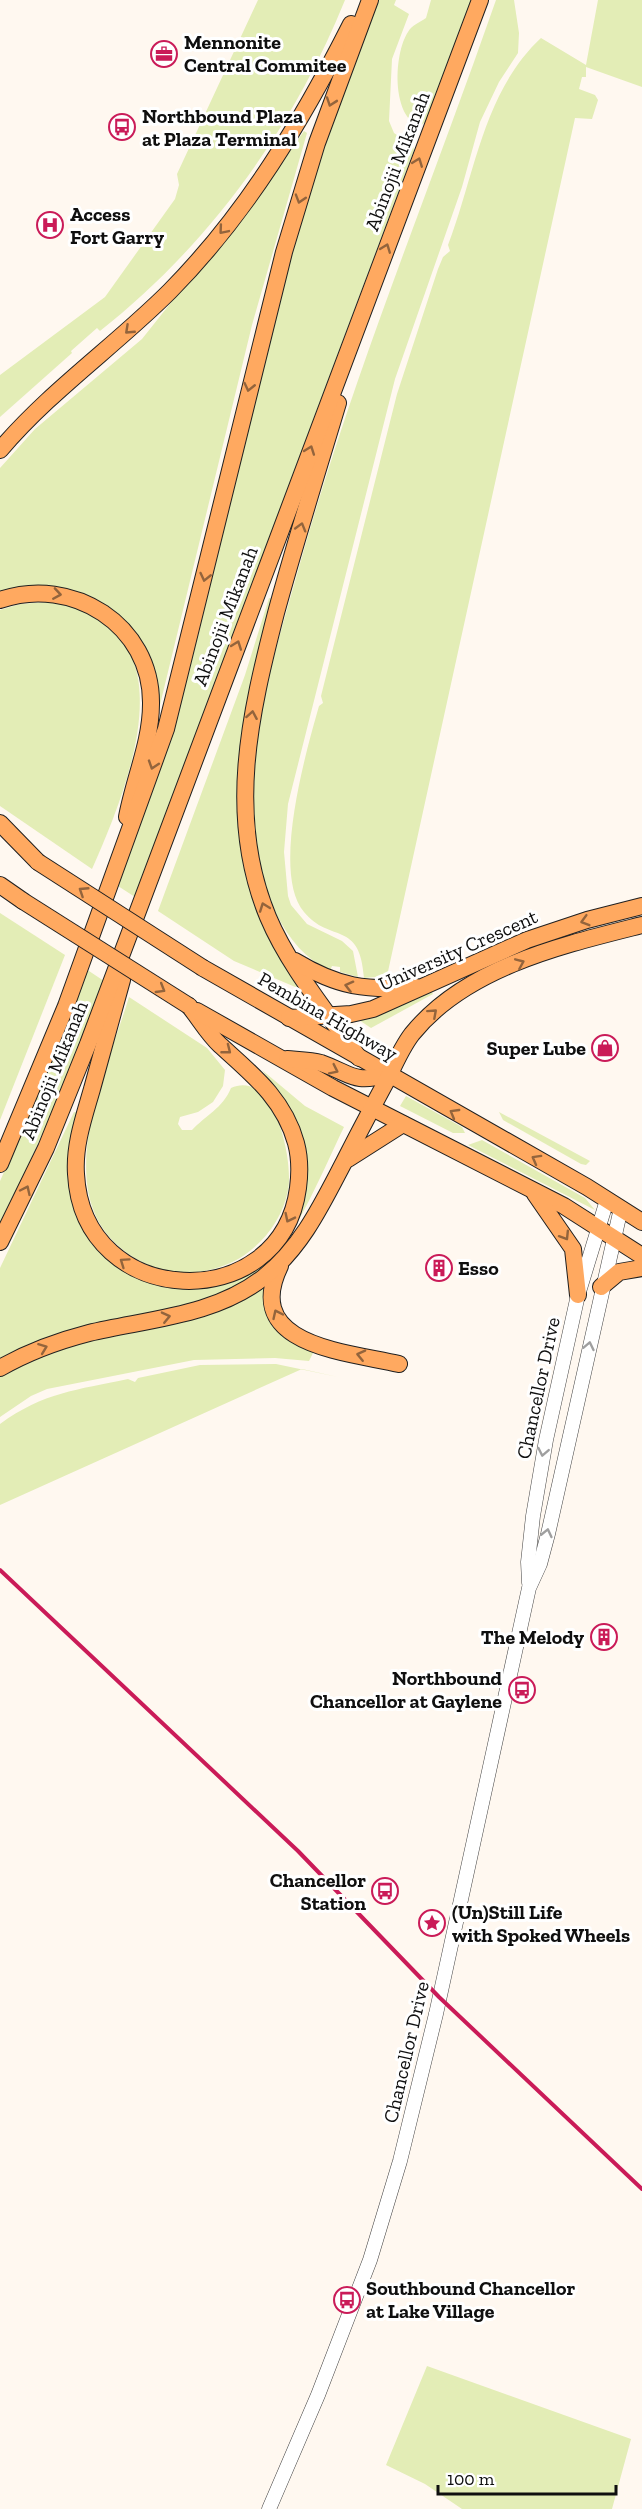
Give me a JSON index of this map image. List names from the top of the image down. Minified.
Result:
{"streets":{"main road":["Abinojii Mikanah","University Crescent","Pembina Highway"],"street":["Chancellor Drive"]},"crossings":[["University Crescent","Pembina Highway"],["Pembina Highway","Chancellor Drive"]],"places":{"office":["Mennonite Central Commitee"],"bus stop":["Northbound Plaza at Plaza Terminal","Northbound Chancellor at Gaylene","Chancellor Station","Southbound Chancellor at Lake Village"],"hospital":["Access Fort Garry"],"shop":["Super Lube"],"building":["Esso","The Melody"],"place":["(Un)Still Life with Spoked Wheels"]},"scale_bar":"100 m"}
